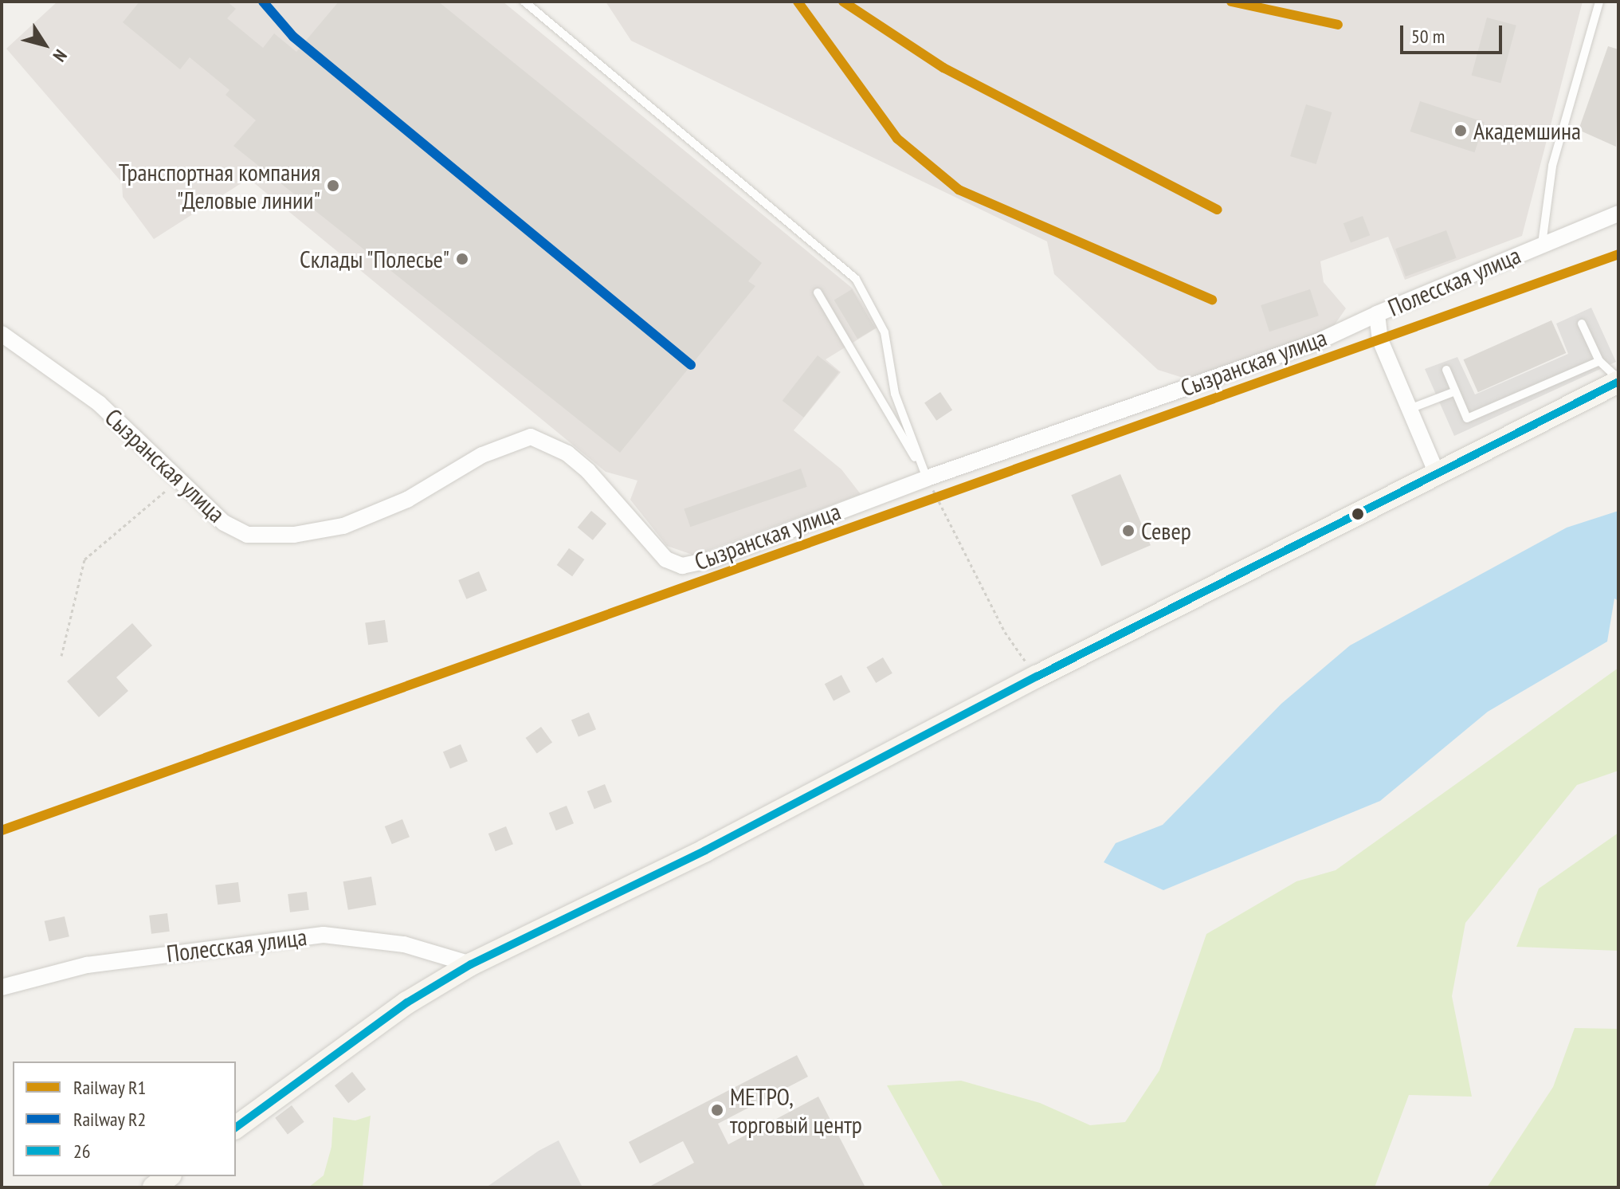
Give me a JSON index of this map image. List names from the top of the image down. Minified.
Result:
{"streets":{"street":["Полесская улица","Сызранская улица"]},"crossings":[["Полесская улица","Сызранская улица"]],"places":["Академшина","Транспортная компания \"Деловые линии\"","Склады \"Полесье\"","Север","МЕТРО, торговый центр"],"lines":["rail line R1","rail line R2","transit line 26"],"legend":["Railway R1","Railway R2","26"],"scale_bar":"50 m","north":"bottom right"}
